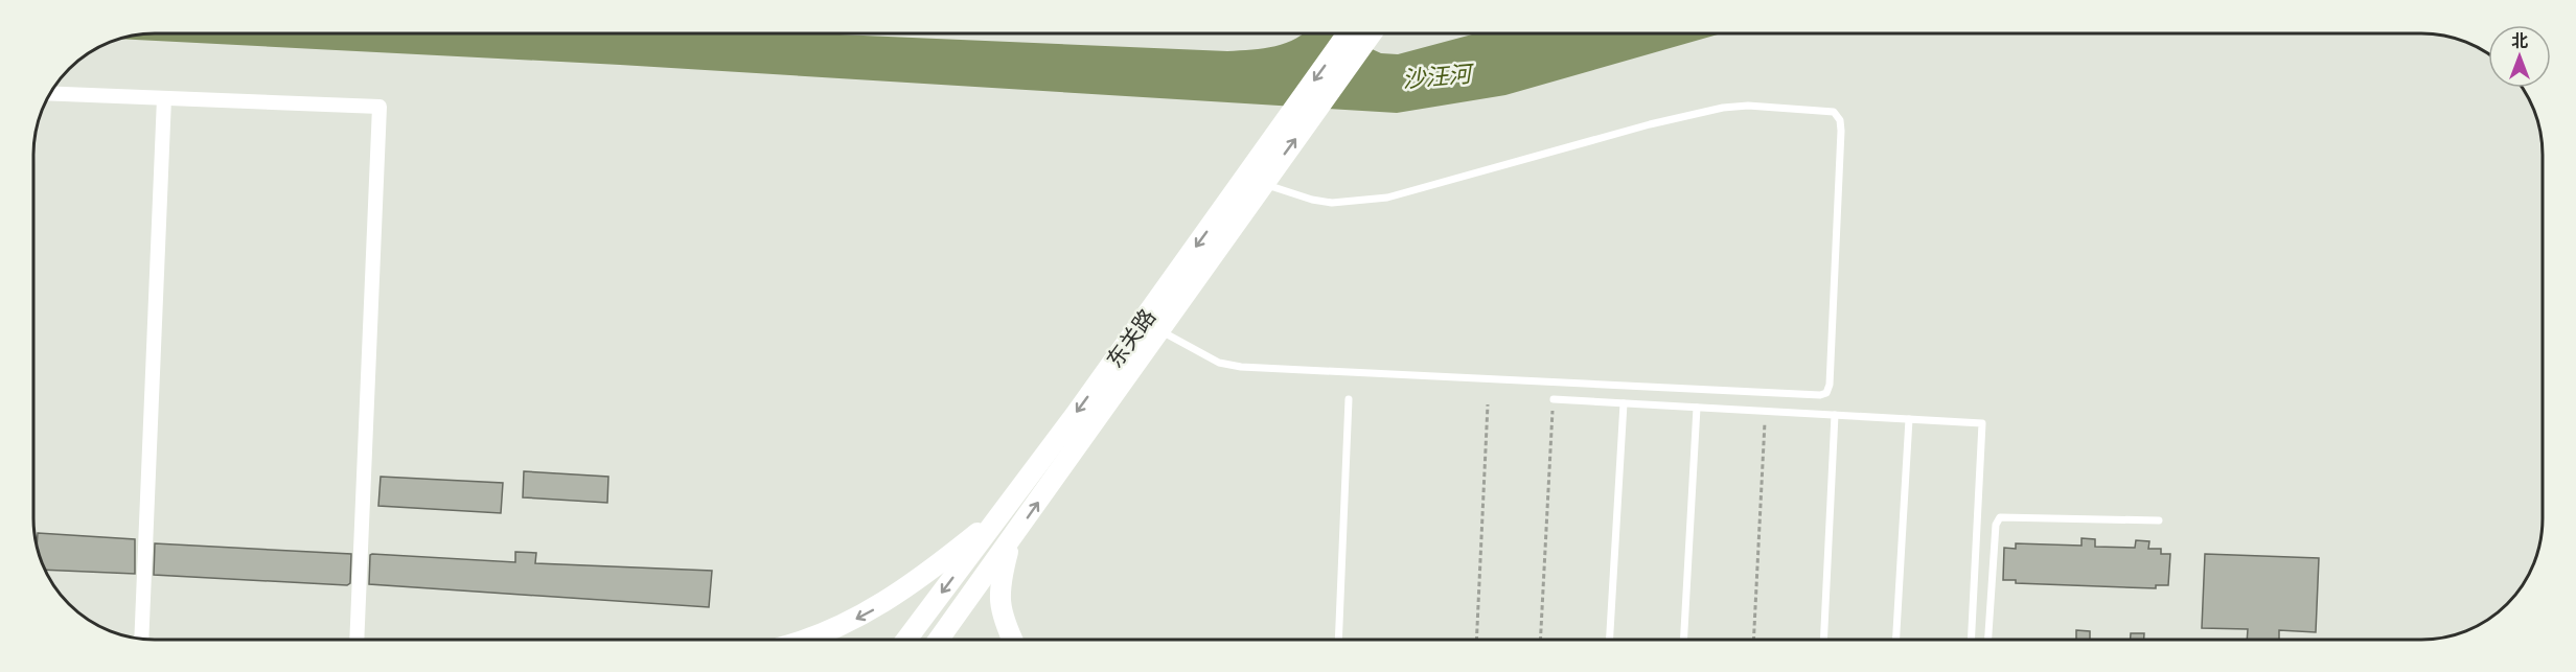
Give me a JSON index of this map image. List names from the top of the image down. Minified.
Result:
{"streets":{"main road":["东关路"]},"water":["沙汪河"],"north":"top"}
